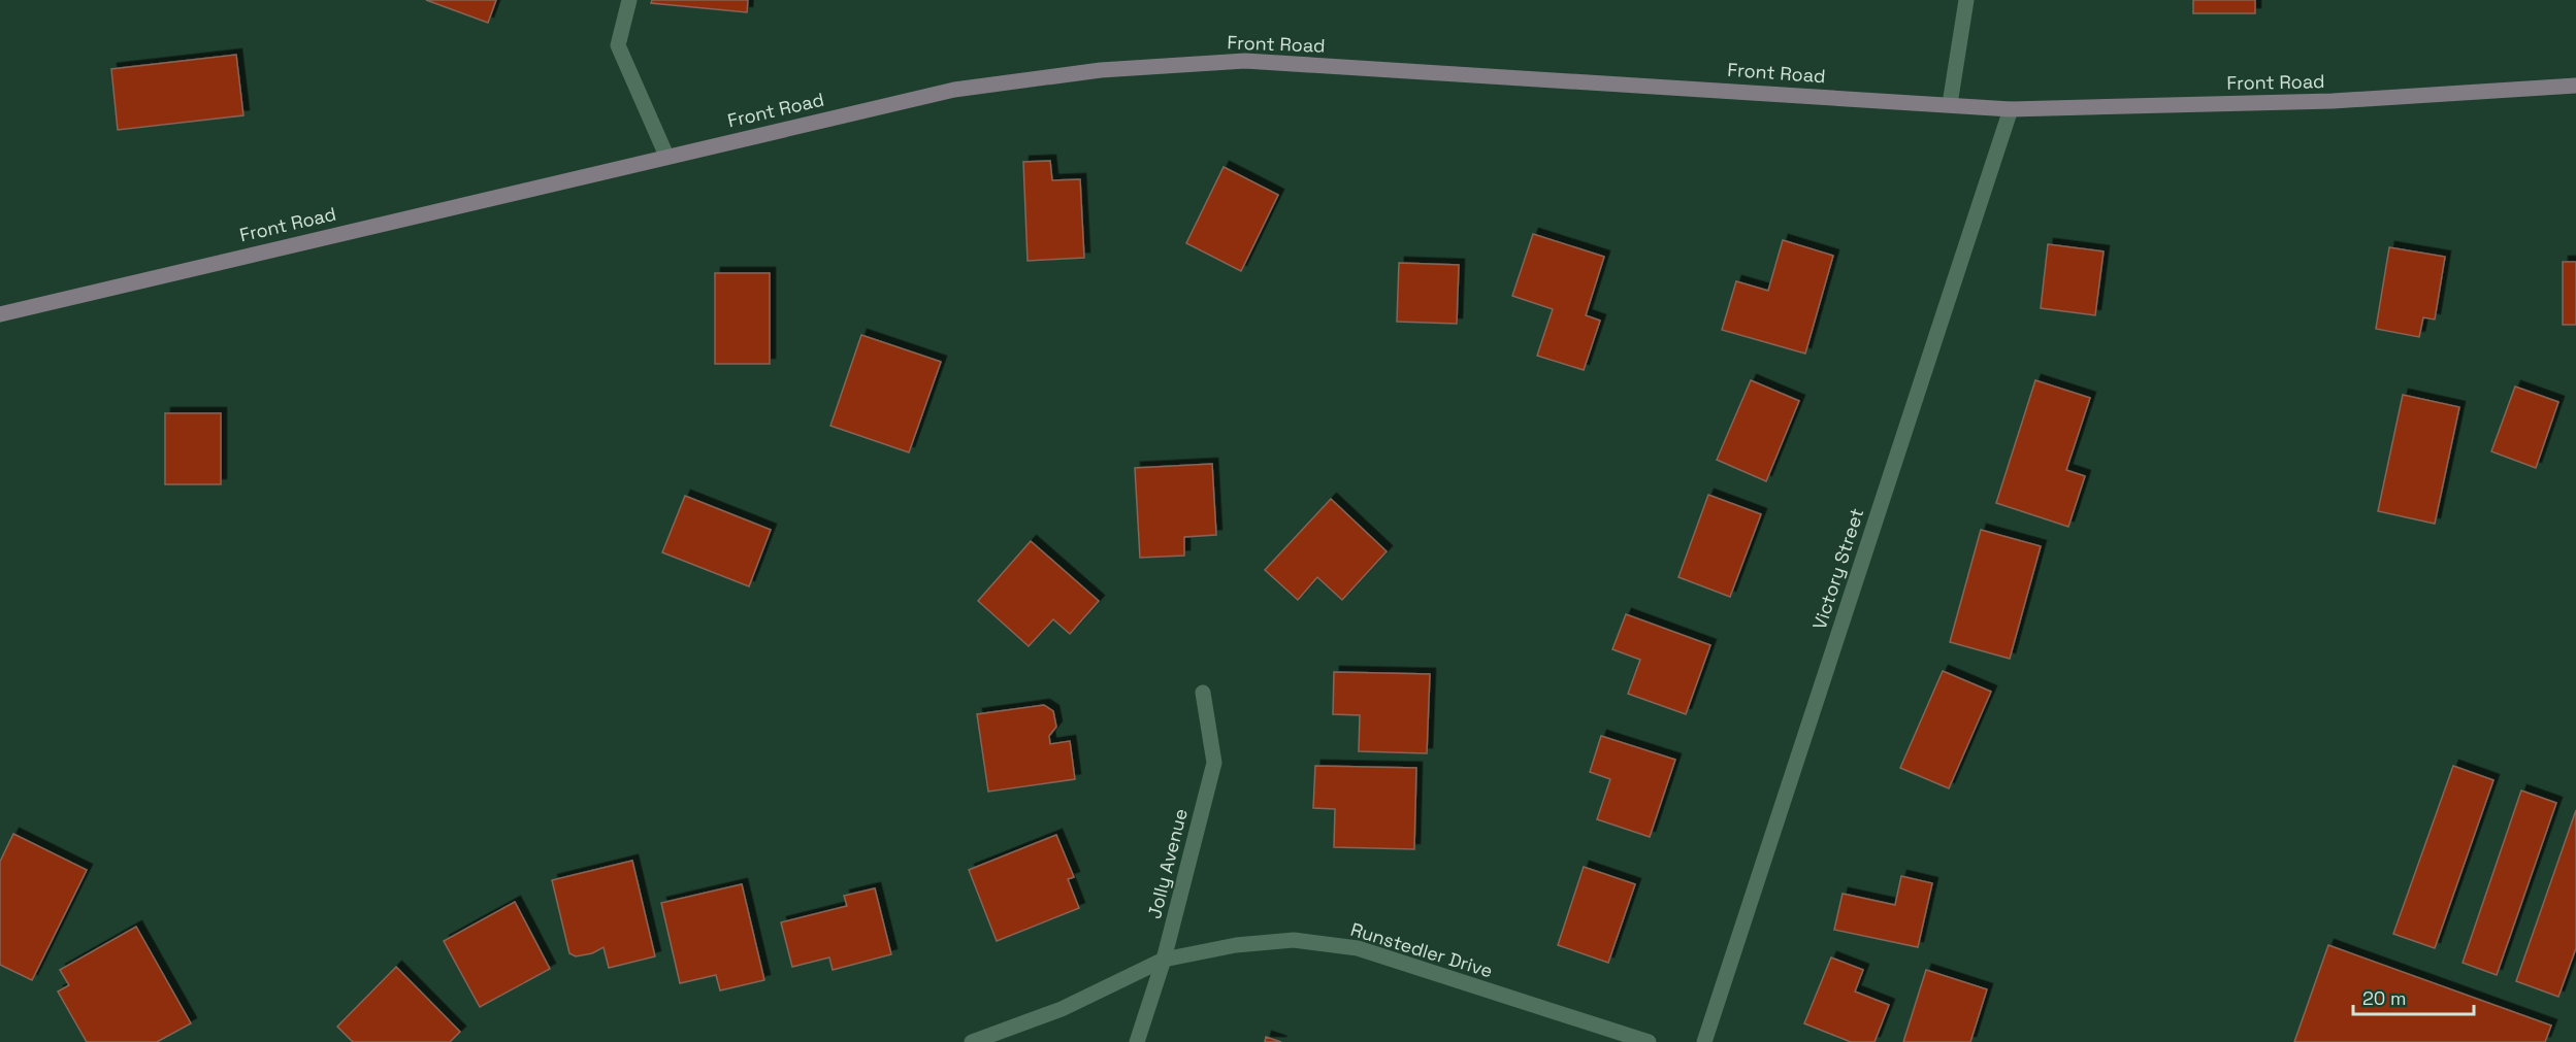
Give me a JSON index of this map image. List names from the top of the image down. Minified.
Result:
{"streets":{"main road":["Front Road"],"street":["Victory Street","Jolly Avenue","Runstedler Drive"]},"crossings":[["Front Road","Victory Street"],["Jolly Avenue","Runstedler Drive"]],"scale_bar":"20 m"}
